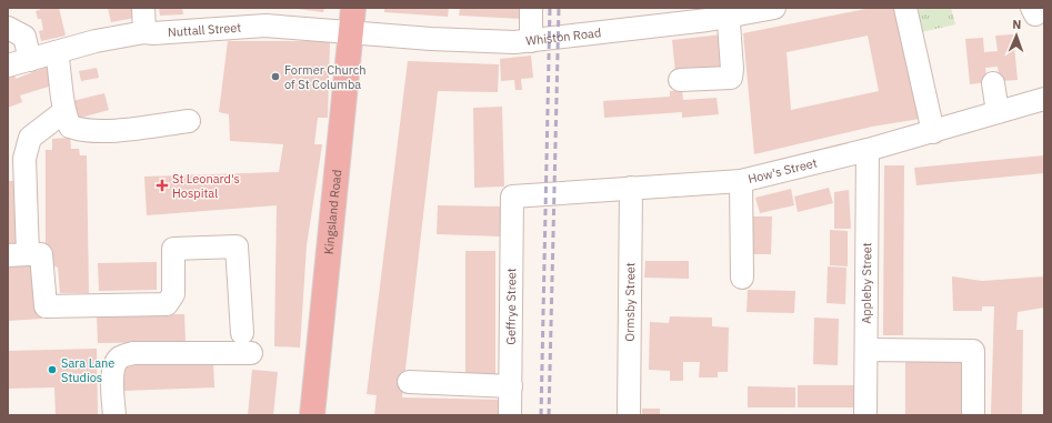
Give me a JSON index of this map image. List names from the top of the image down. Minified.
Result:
{"streets":{"highway":["Kingsland Road"],"street":["Nuttall Street","Whiston Road","How's Street","Appleby Street","Ormsby Street","Geffrye Street"]},"crossings":[["Nuttall Street","Whiston Road"],["Nuttall Street","Kingsland Road"],["Whiston Road","Kingsland Road"],["How's Street","Appleby Street"],["How's Street","Ormsby Street"],["How's Street","Geffrye Street"]],"places":{"other":["Former Church of St Columba","Sara Lane Studios"],"health":["St Leonard's Hospital"]},"north":"top"}
